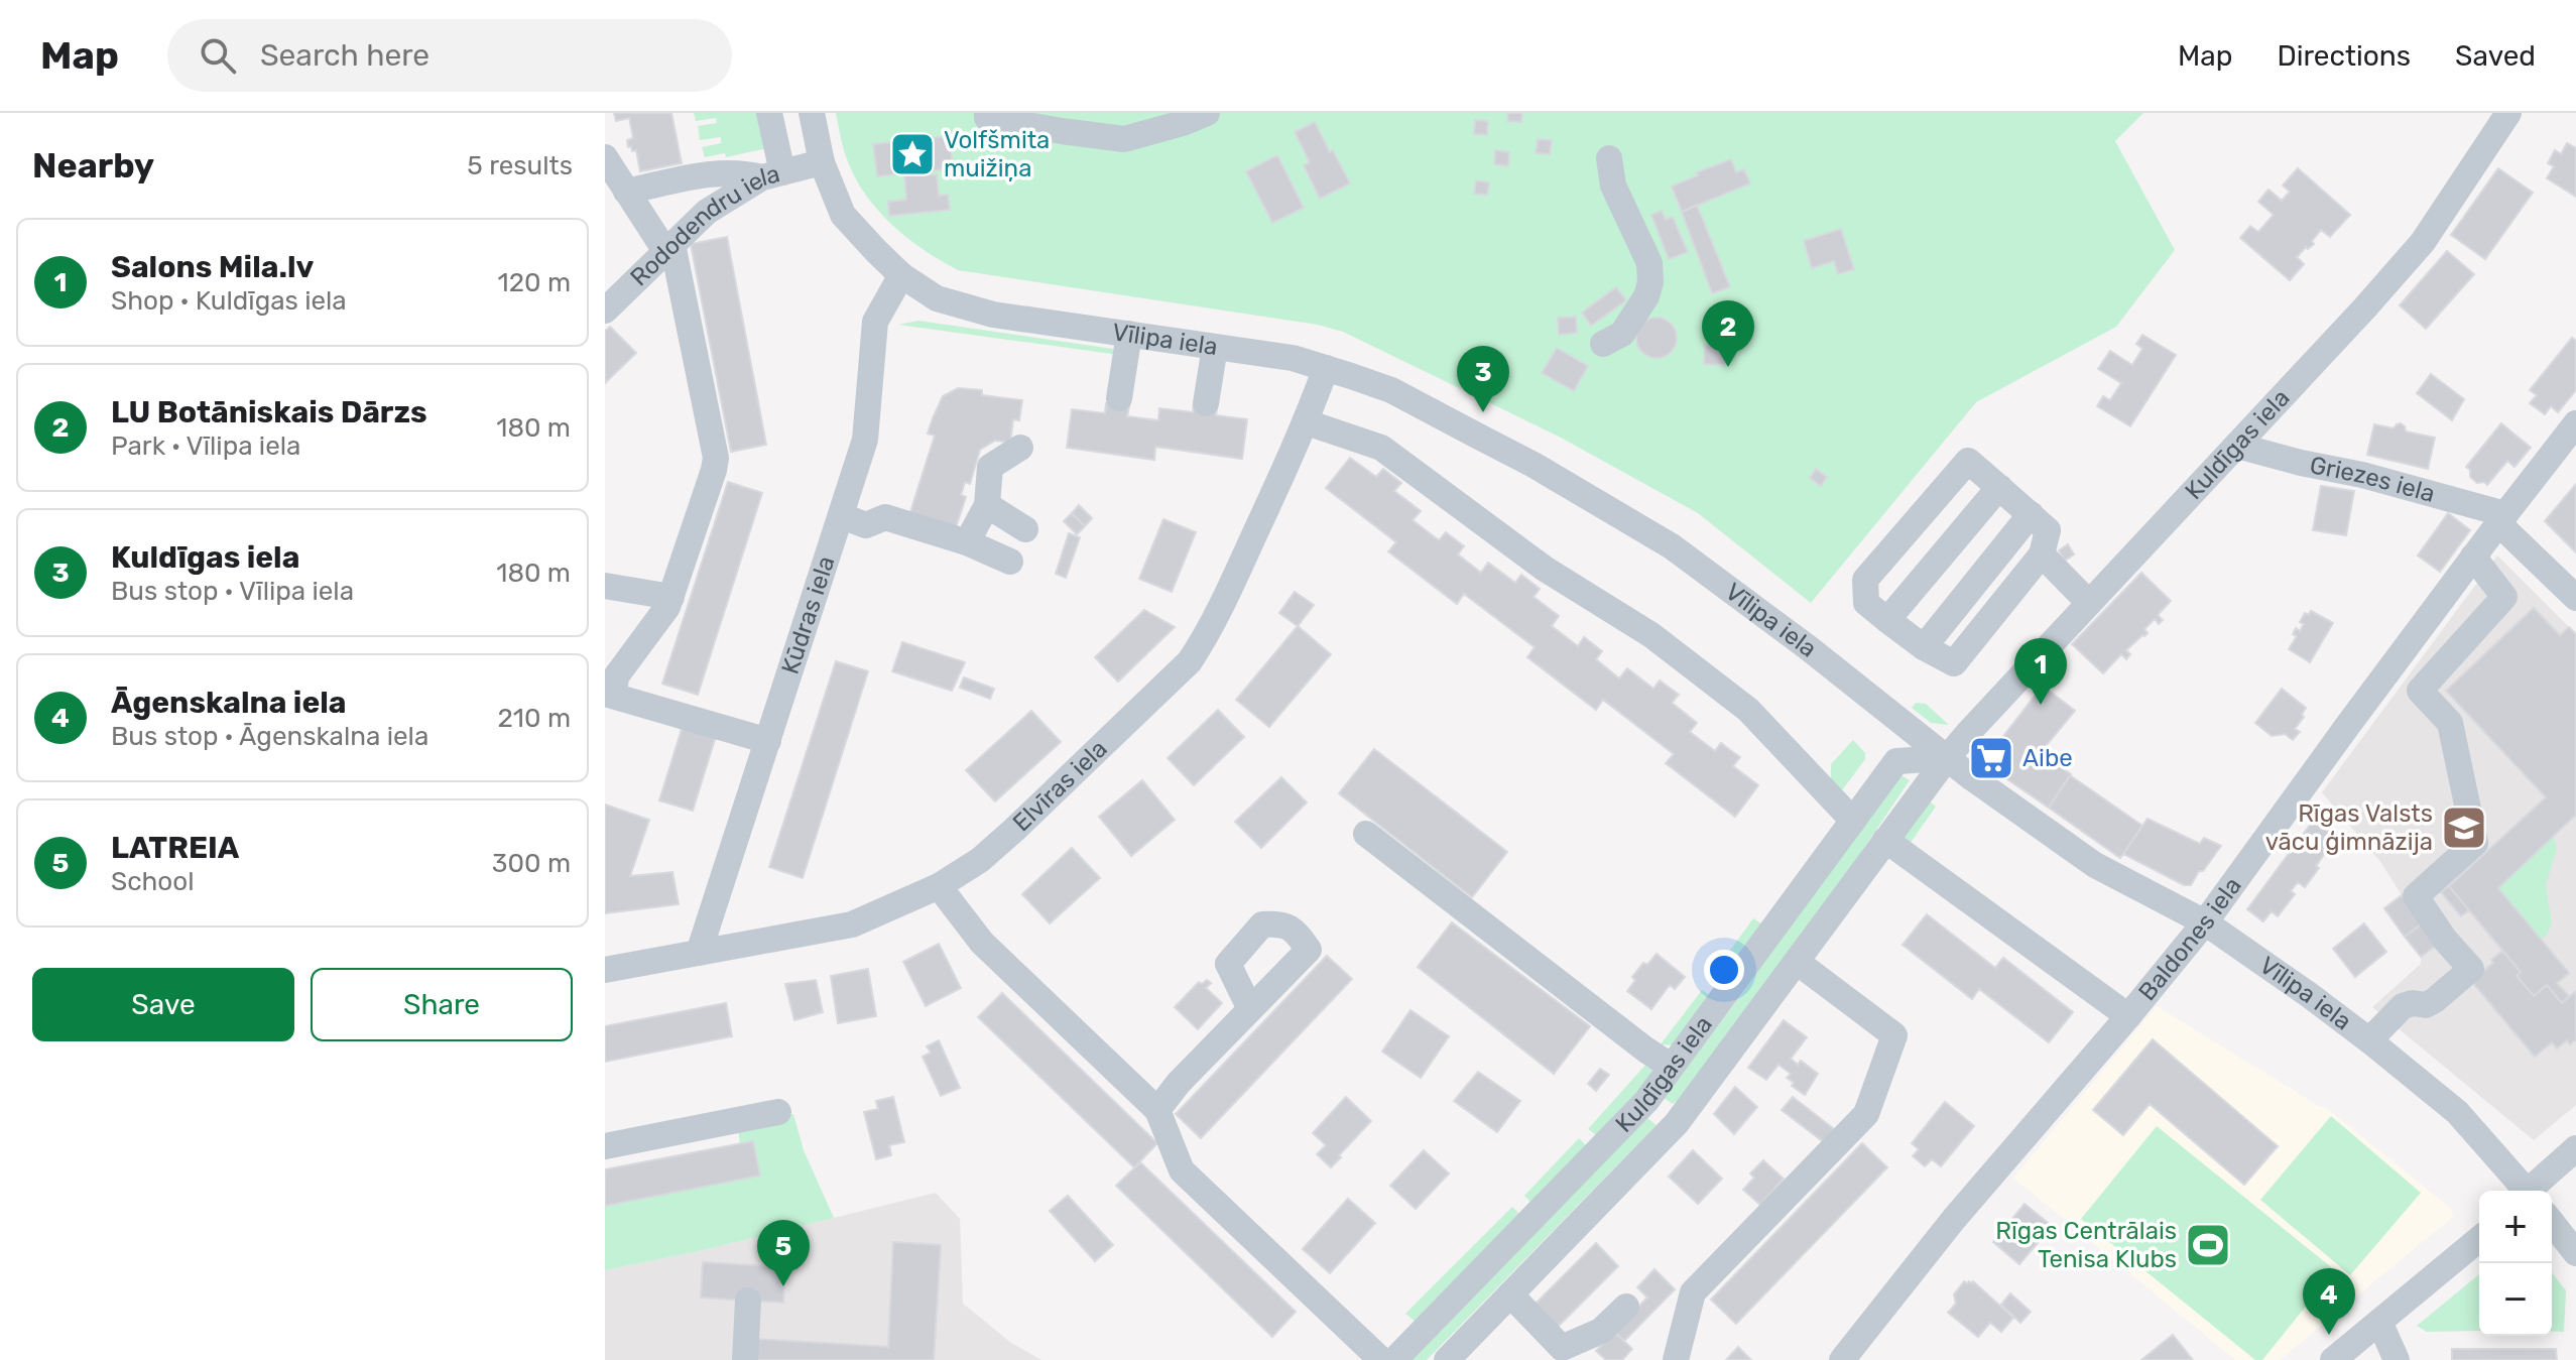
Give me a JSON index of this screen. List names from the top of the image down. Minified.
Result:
{"streets":{"street":["Rododendru iela","Vīlipa iela","Kuldīgas iela","Griezes iela","Kūdras iela","Elvīras iela","Baldones iela"]},"crossings":[["Rododendru iela","Vīlipa iela"],["Vīlipa iela","Kuldīgas iela"],["Vīlipa iela","Kūdras iela"],["Vīlipa iela","Elvīras iela"],["Vīlipa iela","Baldones iela"],["Kuldīgas iela","Griezes iela"],["Griezes iela","Baldones iela"],["Kūdras iela","Elvīras iela"]],"places":{"place":["Volfšmita muižiņa"],"supermarket":["Aibe"],"school or university":["Rīgas Valsts vācu ģimnāzija"],"sports":["Rīgas Centrālais Tenisa Klubs"]},"page":{"header":"Map","search":"Search here","nav":["Map","Directions","Saved"],"heading":["Nearby","5 results"],"list":[{"mark":"1","name":"Salons Mila.lv","note":"Shop · Kuldīgas iela","value":"120 m"},{"mark":"2","name":"LU Botāniskais Dārzs","note":"Park · Vīlipa iela","value":"180 m"},{"mark":"3","name":"Kuldīgas iela","note":"Bus stop · Vīlipa iela","value":"180 m"},{"mark":"4","name":"Āgenskalna iela","note":"Bus stop · Āgenskalna iela","value":"210 m"},{"mark":"5","name":"LATREIA","note":"School","value":"300 m"}],"pins":["2","3","1","5","4"],"buttons":["Save","Share"],"map_buttons":["+","−"]}}
